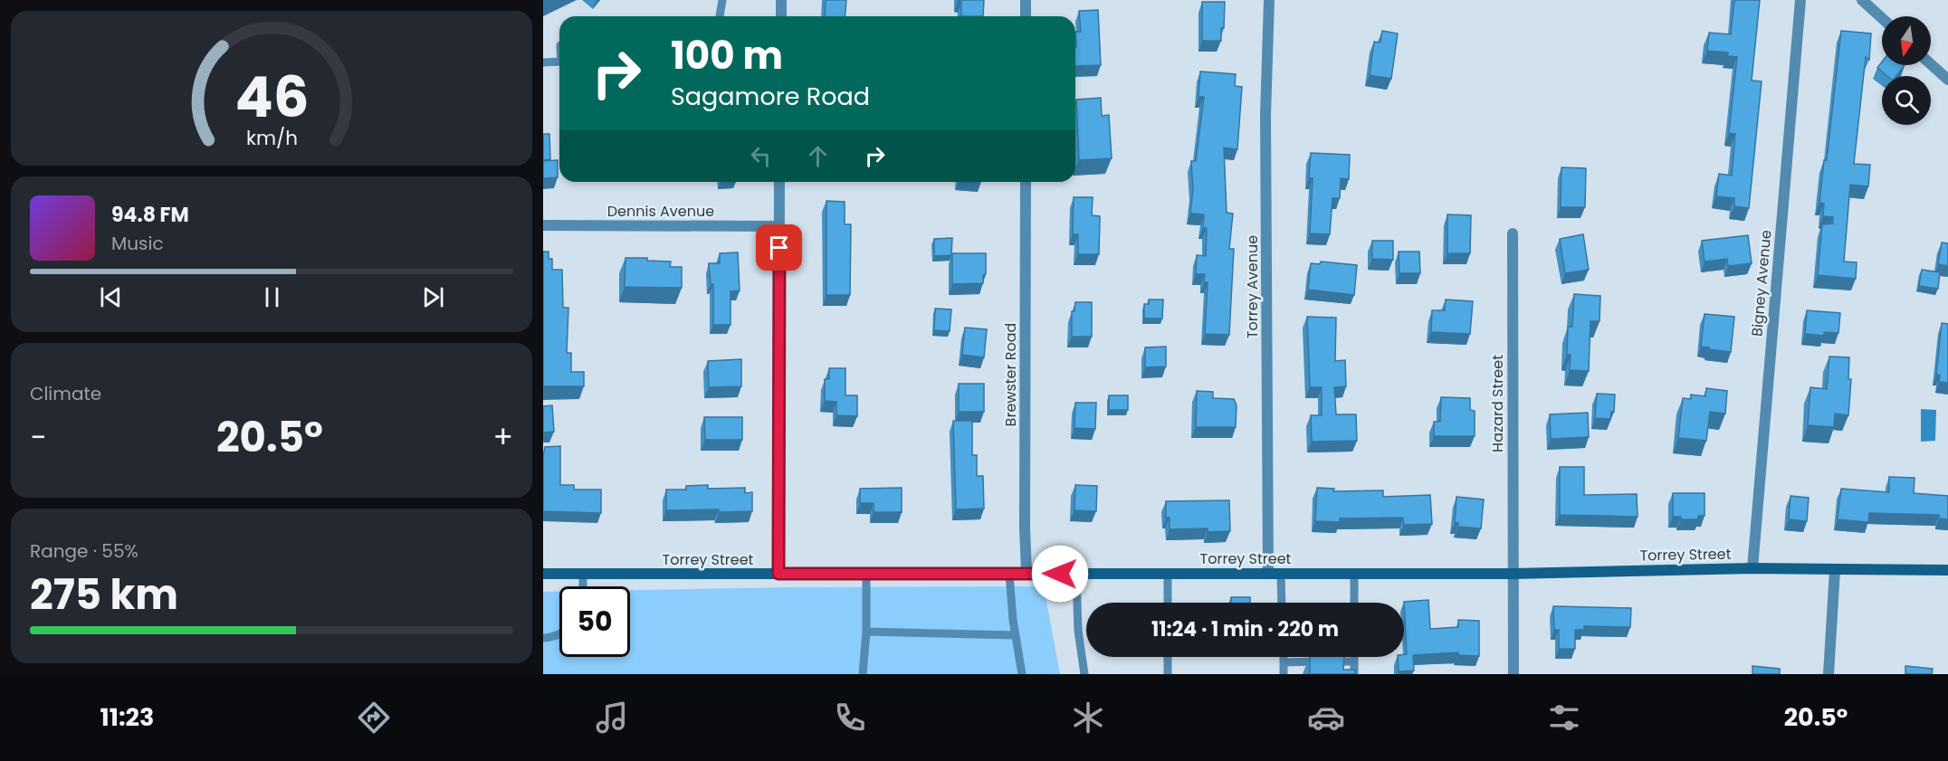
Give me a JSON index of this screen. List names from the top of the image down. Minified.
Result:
{"streets":{"main road":["Torrey Street"],"street":["Dennis Avenue","Bigney Avenue","Torrey Avenue","Brewster Road","Hazard Street"]},"crossings":[["Bigney Avenue","Torrey Street"],["Torrey Avenue","Torrey Street"],["Brewster Road","Torrey Street"],["Hazard Street","Torrey Street"]],"north":"bottom","page":{"turn":["100 m","Sagamore Road"],"song":["94.8 FM","Music"],"tile":["Climate",["Range · 55%","275 km"]],"heat":["−","20.5°","+"],"limit":"50","trip":"11:24 · 1 min · 220 m","tabs":["11:23","20.5°"],"gauge":["46","km/h"]}}
